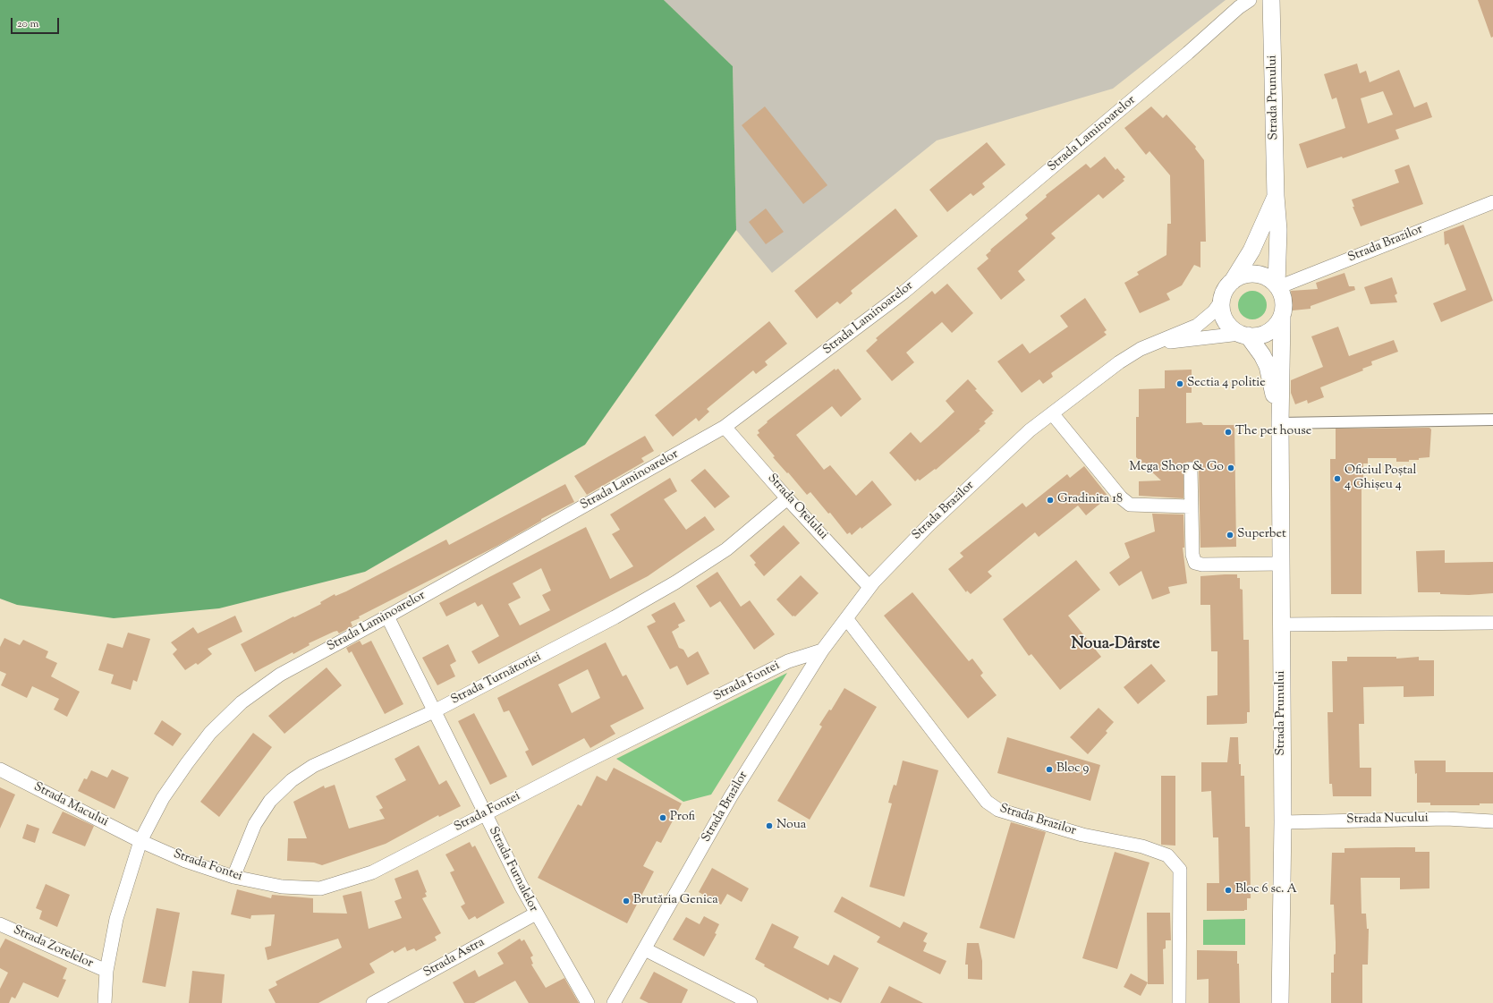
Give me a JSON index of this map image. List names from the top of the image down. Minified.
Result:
{"streets":{"street":["Strada Prunului","Strada Laminoarelor","Strada Brazilor","Strada Oțelului","Strada Turnătoriei","Strada Fontei","Strada Macului","Strada Nucului","Strada Furnalelor","Strada Zorelelor","Strada Astra"]},"crossings":[["Strada Prunului","Strada Brazilor"],["Strada Prunului","Strada Nucului"],["Strada Laminoarelor","Strada Oțelului"],["Strada Laminoarelor","Strada Fontei"],["Strada Laminoarelor","Strada Macului"],["Strada Laminoarelor","Strada Furnalelor"],["Strada Laminoarelor","Strada Zorelelor"],["Strada Brazilor","Strada Oțelului"],["Strada Brazilor","Strada Fontei"],["Strada Oțelului","Strada Turnătoriei"],["Strada Turnătoriei","Strada Fontei"],["Strada Turnătoriei","Strada Furnalelor"],["Strada Fontei","Strada Macului"],["Strada Fontei","Strada Furnalelor"],["Strada Furnalelor","Strada Astra"]],"districts":["Noua-Dârste"],"places":["Sectia 4 politie","The pet house","Mega Shop & Go","Oficiul Poștal 4 Ghișeu 4","Gradinita 18","Superbet","Bloc 9","Profi","Noua","Bloc 6 sc. A","Brutăria Genica"],"scale_bar":"20 m"}
